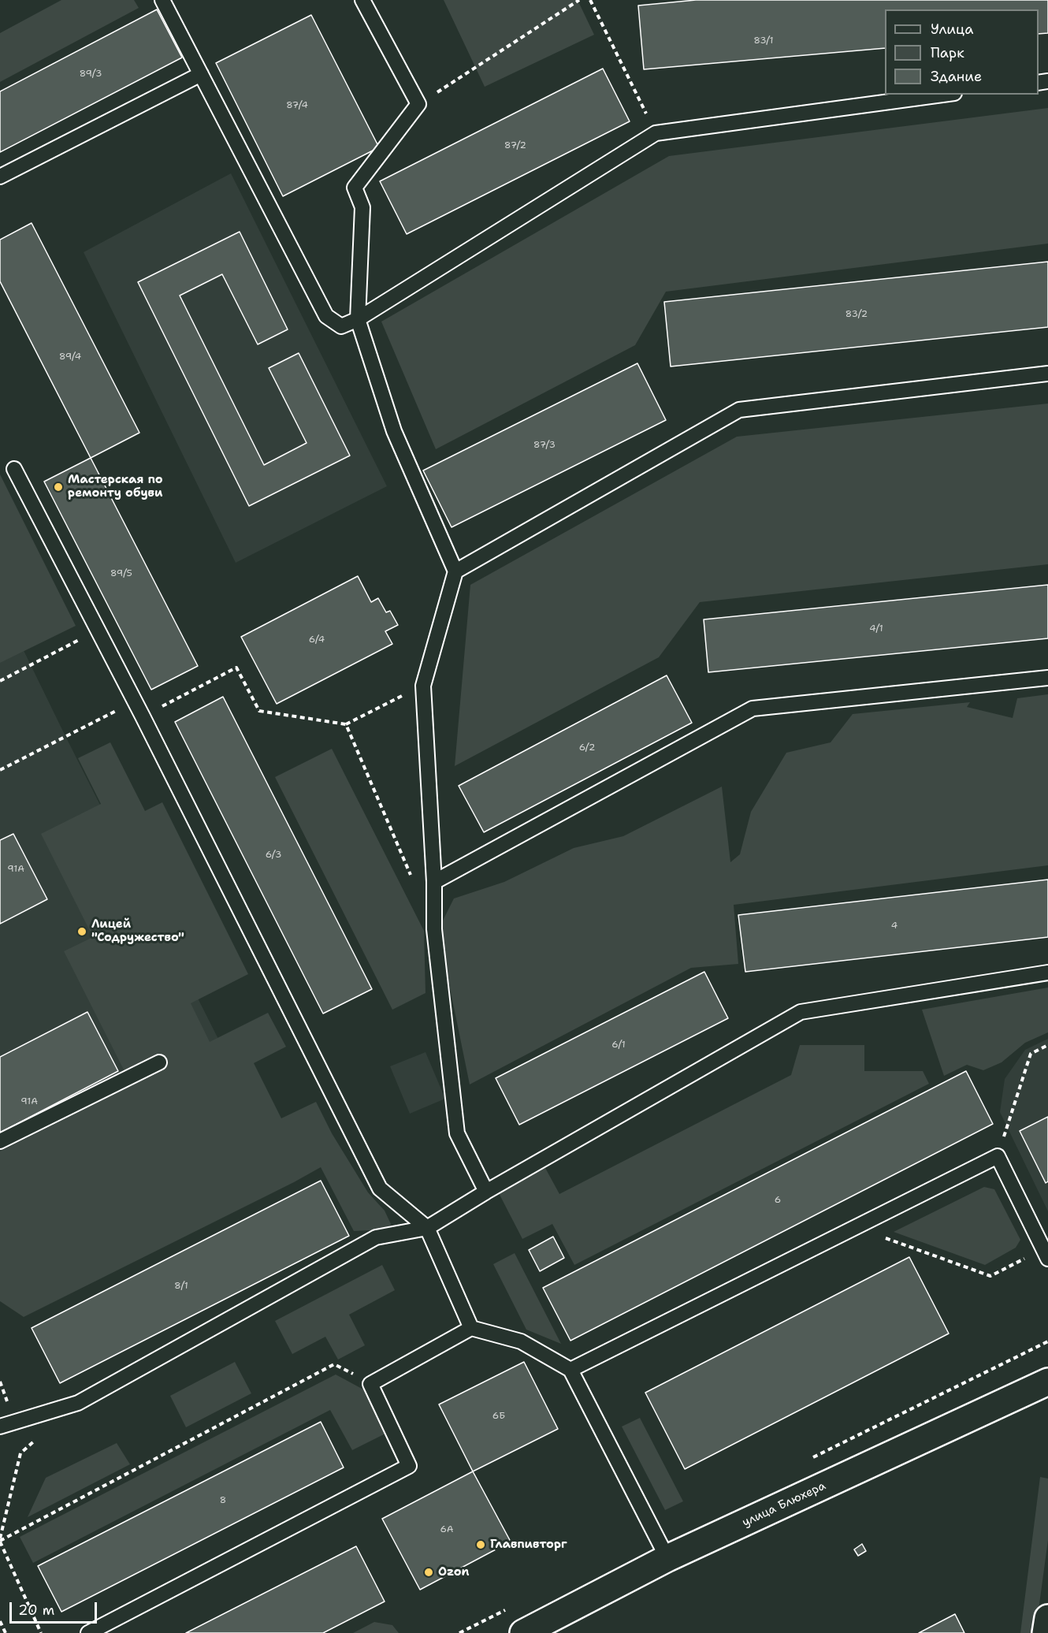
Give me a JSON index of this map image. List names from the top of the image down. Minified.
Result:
{"streets":{"street":["улица Блюхера"]},"places":["Мастерская по ремонту обуви","Лицей \"Содружество\"","Главпивторг","Ozon"],"house_numbers":["83/1","89/3","87/4","87/2","83/2","89/4","87/3","89/5","4/1","6/4","6/2","6/3","91А","4","6/1","91А","6","8/1","6Б","8","6А"],"legend":["Улица","Парк","Здание"],"scale_bar":"20 m"}
